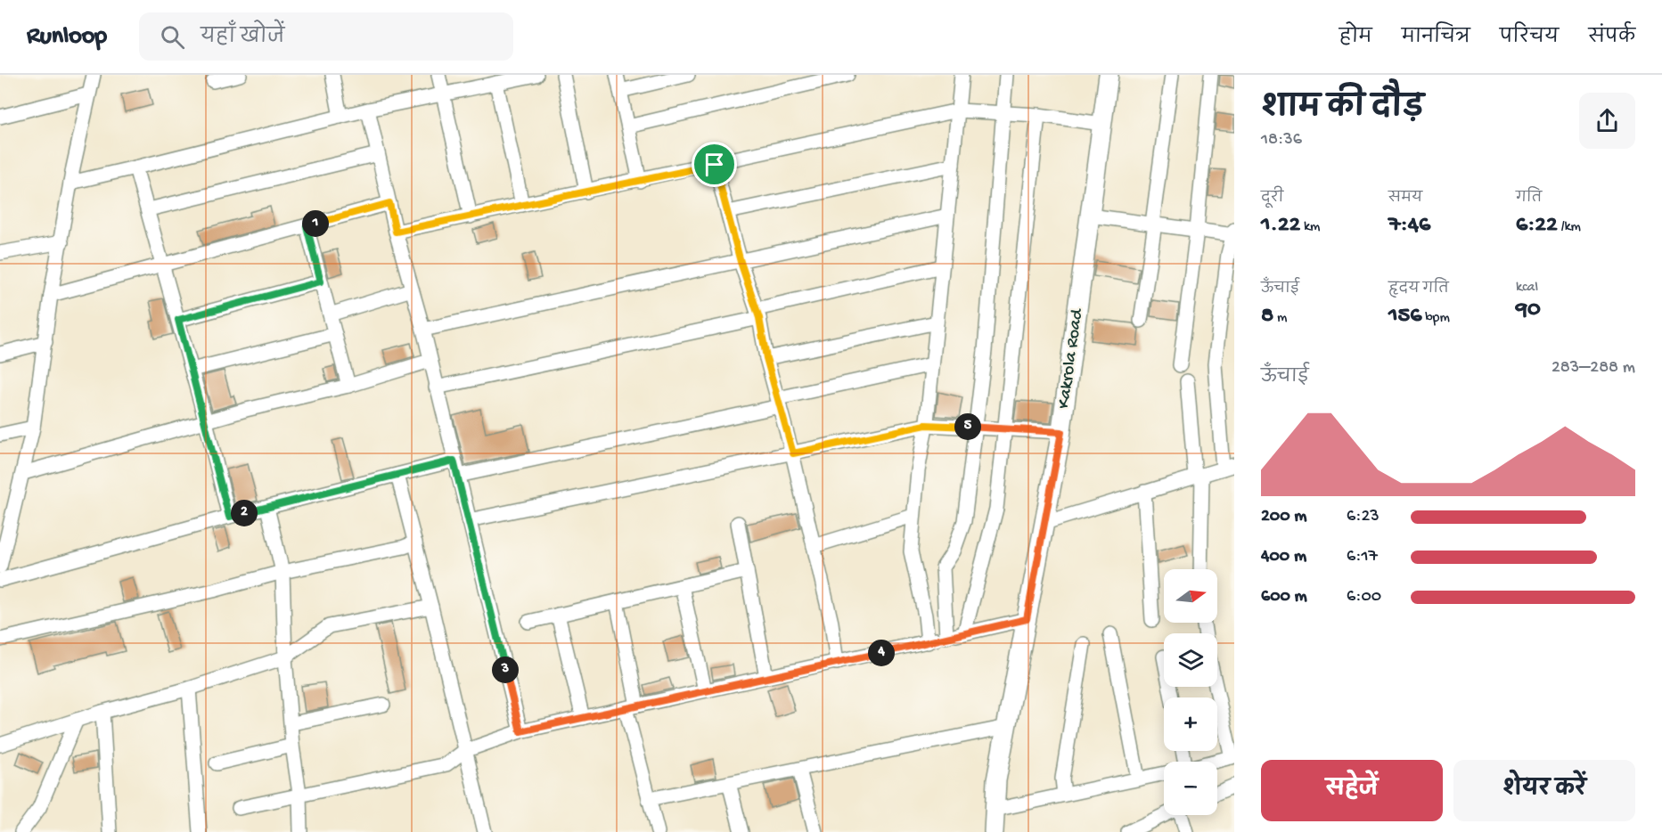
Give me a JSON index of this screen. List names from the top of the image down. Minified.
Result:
{"streets":{"street":["Kakrola Road"]},"north":"right","page":{"header":"Runloop","search":"यहाँ खोजें","nav":["होम","मानचित्र","परिचय","संपर्क"],"heading":["शाम की दौड़","18:36"],"stats":[["दूरी","1.22 km"],["समय","7:46"],["गति","6:22 /km"],["ऊँचाई","8 m"],["हृदय गति","156 bpm"],["kcal","90"]],"pins":["1","5","2","4","3"],"chart":["ऊँचाई","283–288 m"],"list":[{"name":"200 m","note":"6:23"},{"name":"400 m","note":"6:17"},{"name":"600 m","note":"6:00"}],"map_buttons":["+","−"],"buttons":["सहेजें","शेयर करें"]}}
